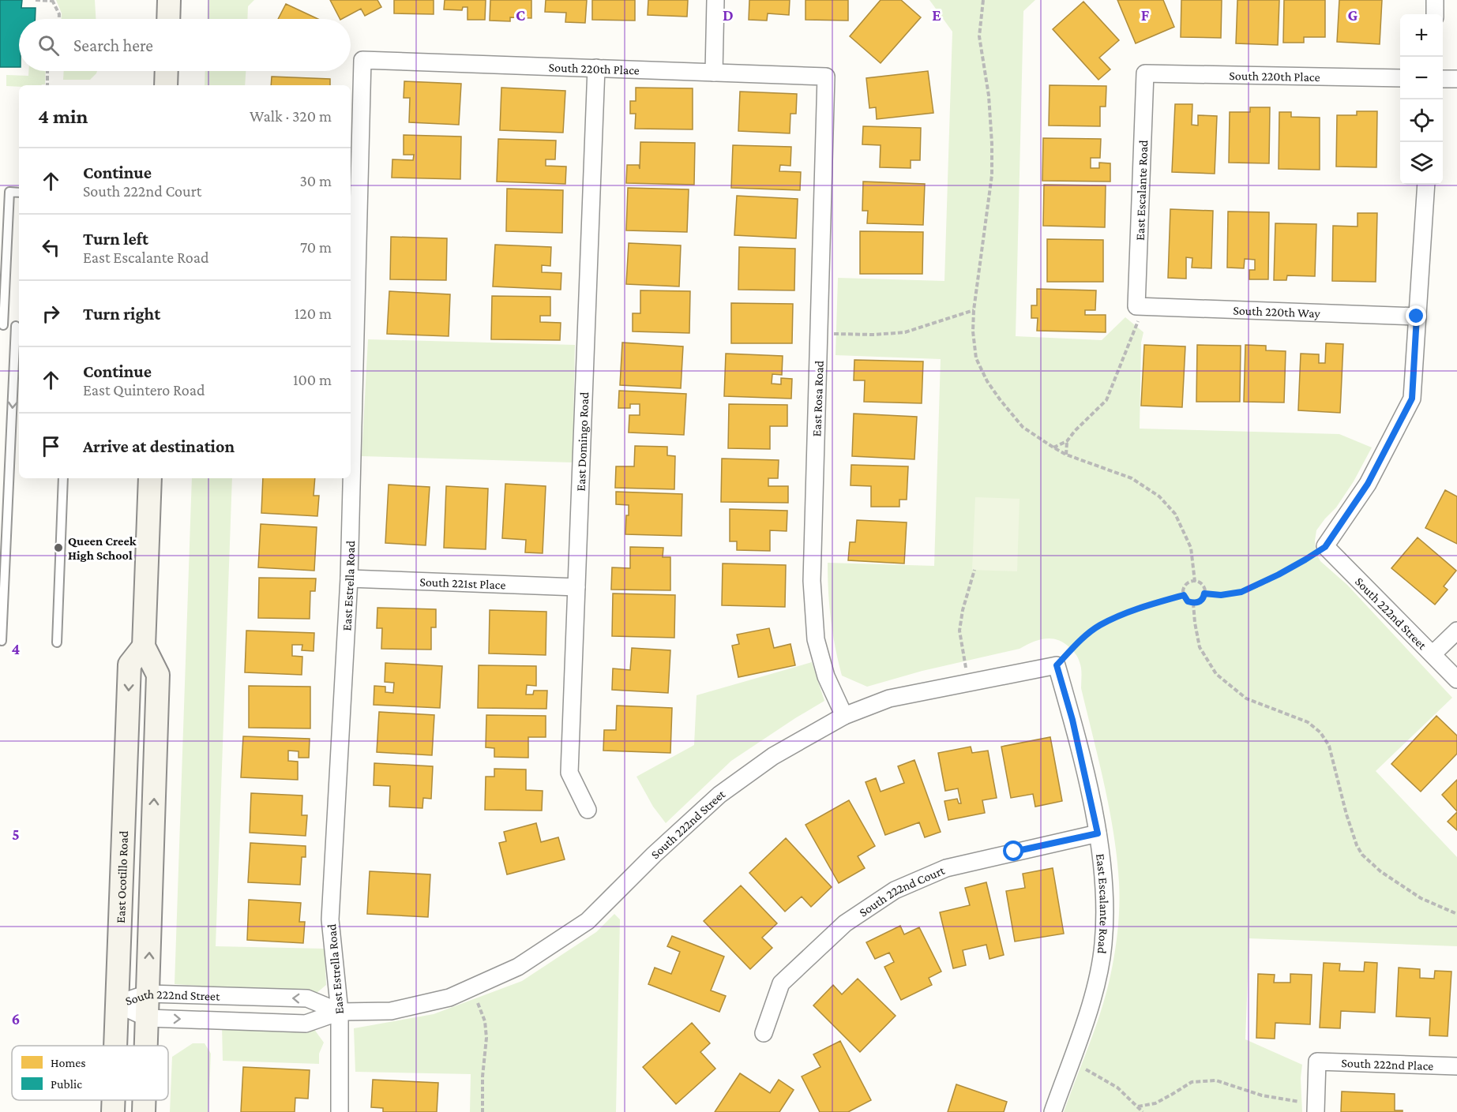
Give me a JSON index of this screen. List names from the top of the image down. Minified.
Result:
{"streets":{"main road":["East Ocotillo Road"],"street":["South 220th Place","East Escalante Road","South 220th Way","East Rosa Road","East Domingo Road","South 221st Place","East Estrella Road","South 222nd Street","South 222nd Court","South 222nd Place"]},"crossings":[["South 220th Place","East Escalante Road"],["South 220th Place","East Rosa Road"],["South 220th Place","East Domingo Road"],["South 220th Place","East Estrella Road"],["East Escalante Road","South 220th Way"],["East Escalante Road","South 222nd Street"],["East Escalante Road","South 222nd Court"],["East Rosa Road","South 222nd Street"],["East Domingo Road","South 221st Place"],["South 221st Place","East Estrella Road"],["East Estrella Road","South 222nd Street"],["South 222nd Street","East Ocotillo Road"]],"places":["Queen Creek High School"],"legend":["Homes","Public"],"page":{"map_buttons":["+","−"],"search":"Search here","heading":["4 min","Walk · 320 m"],"list":[["Continue","South 222nd Court","30 m"],["Turn left","East Escalante Road","70 m"],["Turn right","120 m"],["Continue","East Quintero Road","100 m"],"Arrive at destination"]},"grid":{"columns":["C","D","E","F","G"],"rows":["4","5","6"]}}
